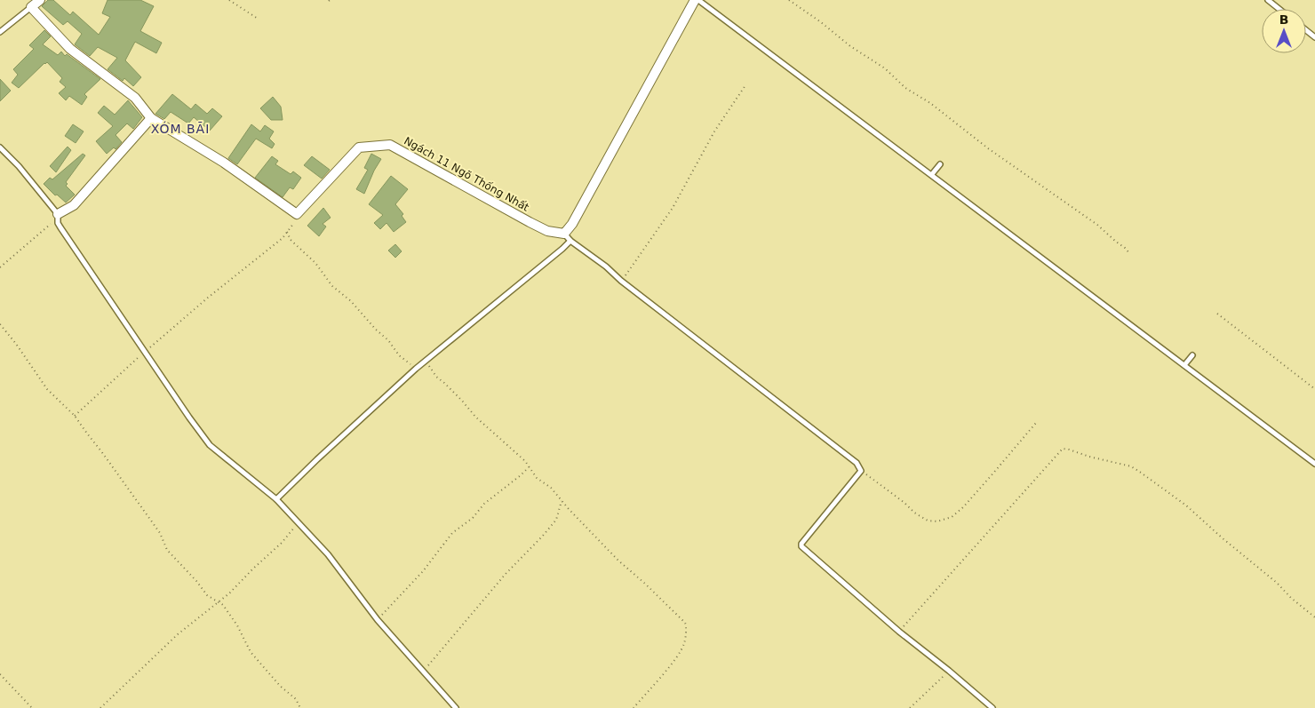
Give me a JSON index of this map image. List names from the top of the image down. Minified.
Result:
{"streets":{"street":["Ngách 11 Ngõ Thống Nhất"]},"districts":["XÓM BÃI"],"north":"top"}
